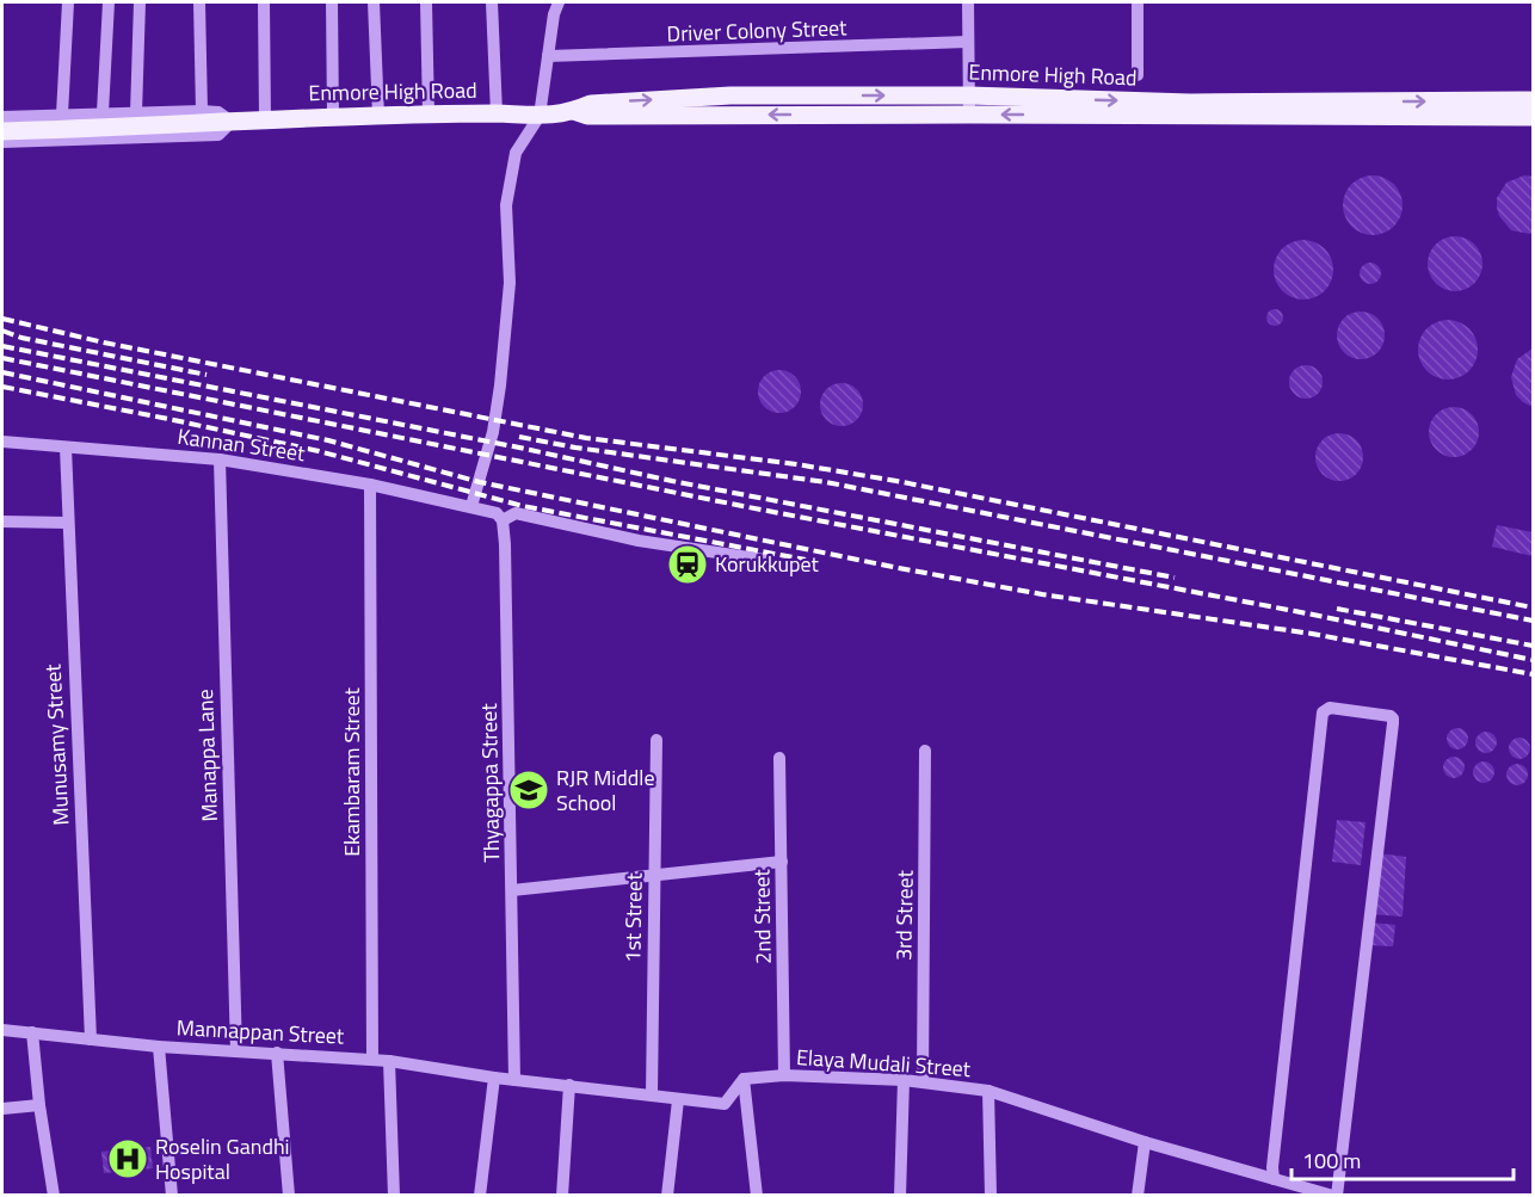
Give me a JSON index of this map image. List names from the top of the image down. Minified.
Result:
{"streets":{"main road":["Enmore High Road"],"street":["Driver Colony Street","Kannan Street","Munusamy Street","Manappa Lane","Ekambaram Street","Thyagappa Street","3rd Street","2nd Street","1st Street","Mannappan Street","Elaya Mudali Street"]},"crossings":[["Kannan Street","Munusamy Street"],["Kannan Street","Manappa Lane"],["Kannan Street","Ekambaram Street"],["Munusamy Street","Mannappan Street"],["Manappa Lane","Mannappan Street"],["Ekambaram Street","Mannappan Street"],["Thyagappa Street","Mannappan Street"],["3rd Street","Elaya Mudali Street"],["2nd Street","Elaya Mudali Street"]],"places":{"station":["Korukkupet"],"school or university":["RJR Middle School"],"hospital":["Roselin Gandhi Hospital"]},"scale_bar":"100 m"}
